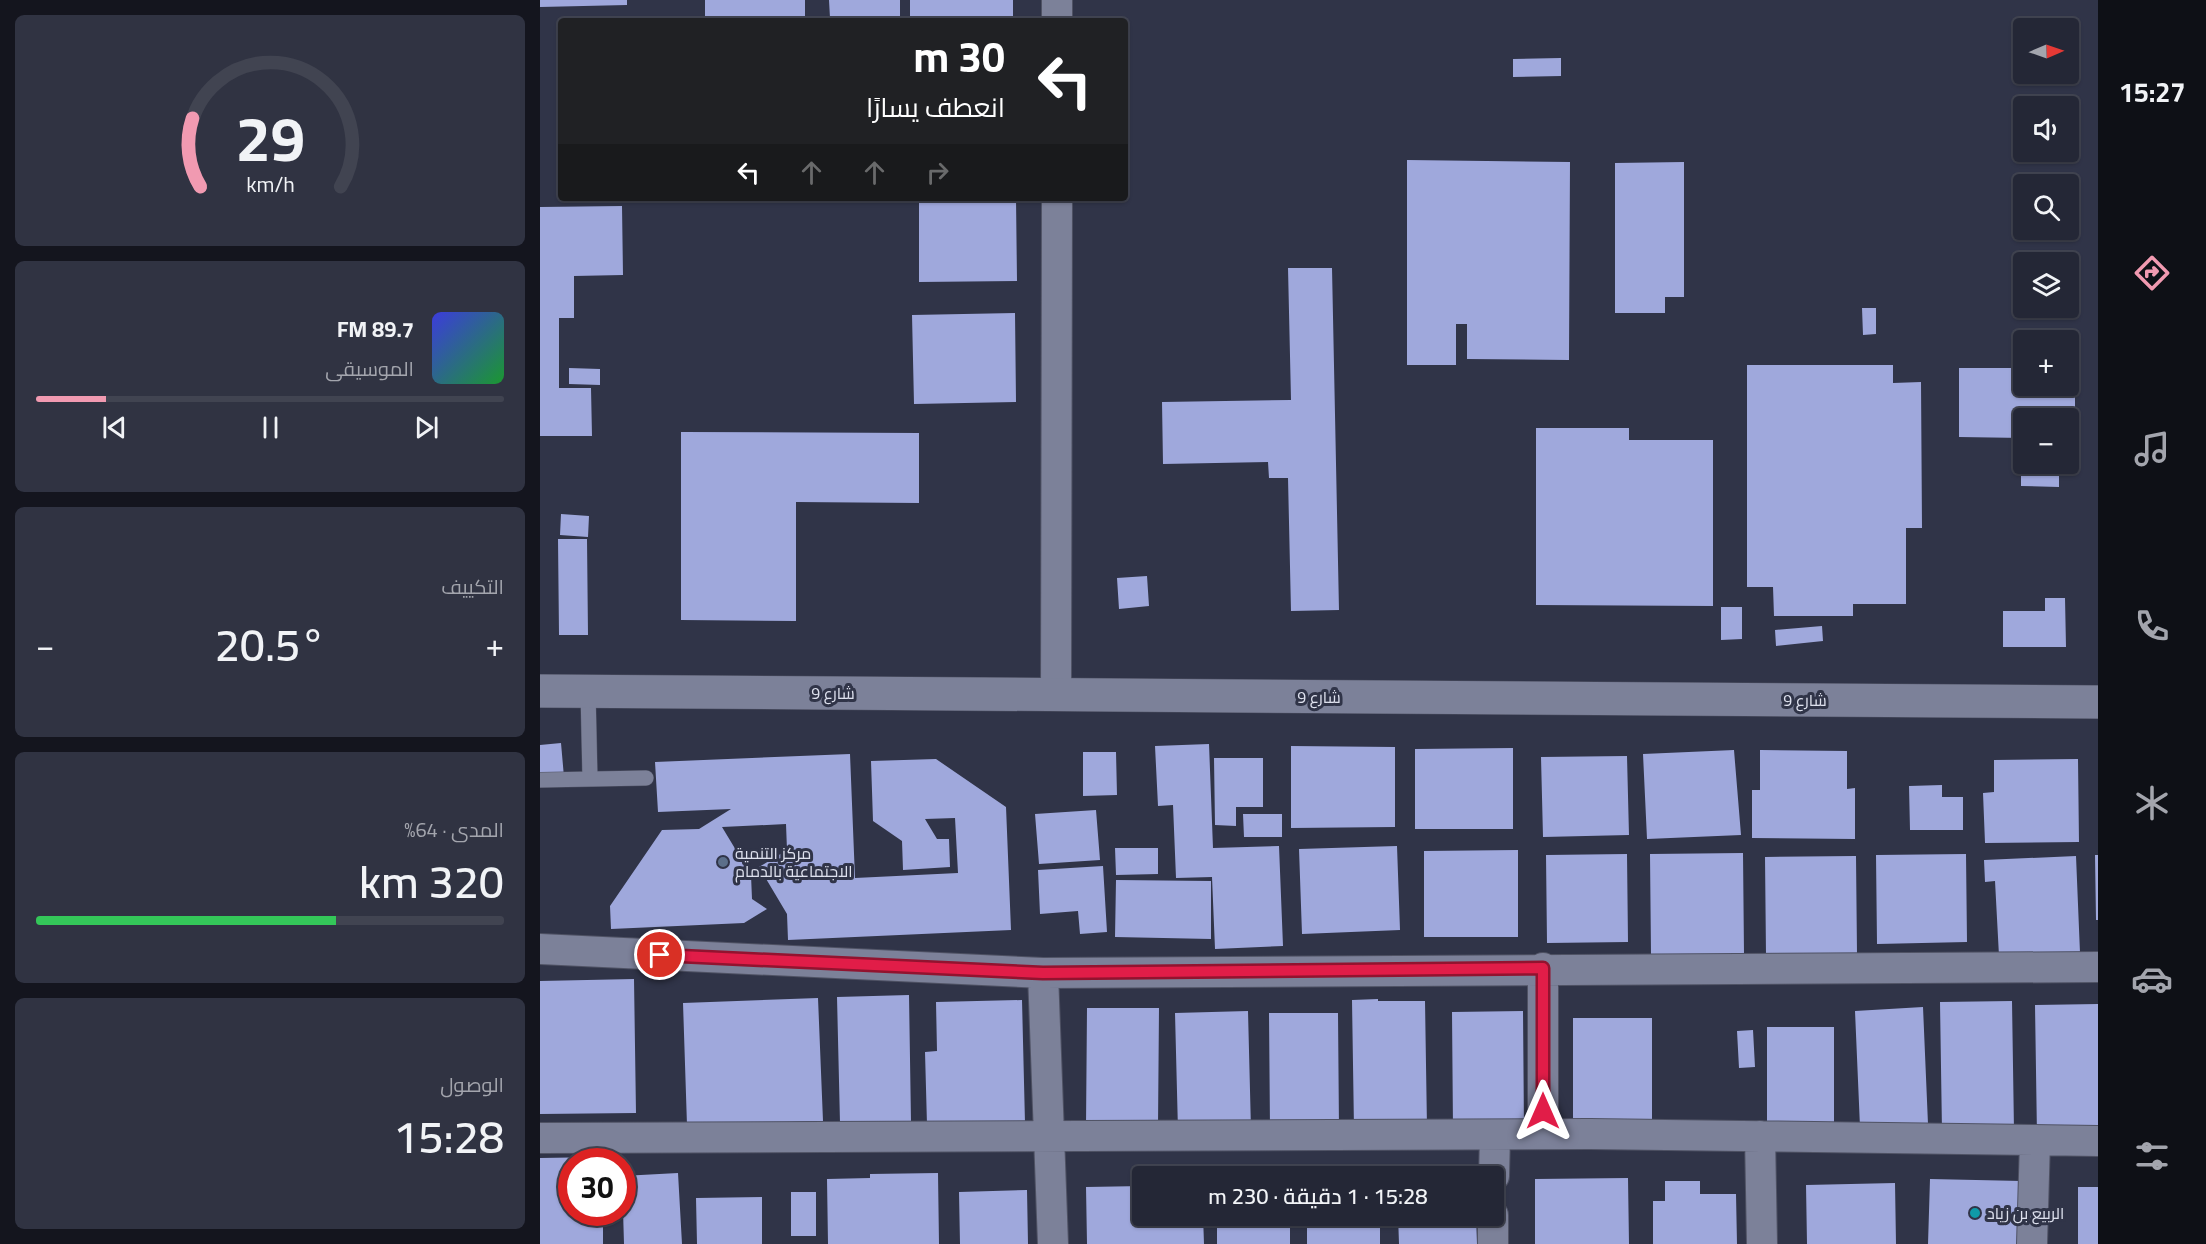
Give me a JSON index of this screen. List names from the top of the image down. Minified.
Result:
{"streets":{"street":["شارع 9"]},"places":["مركز التنمية الاجتماعية بالدمام","الربيع بن زياد"],"north":"right","page":{"tabs":"15:27","map_buttons":["+","−"],"turn":["30 m","انعطف يسارًا"],"song":["89.7 FM","الموسيقى"],"tile":["التكييف",["المدى · 64%","320 km"],["الوصول","15:28"]],"heat":["−","20.5°","+"],"limit":"30","trip":"15:28 · 1 دقيقة · 230 m","gauge":["29","km/h"]}}
